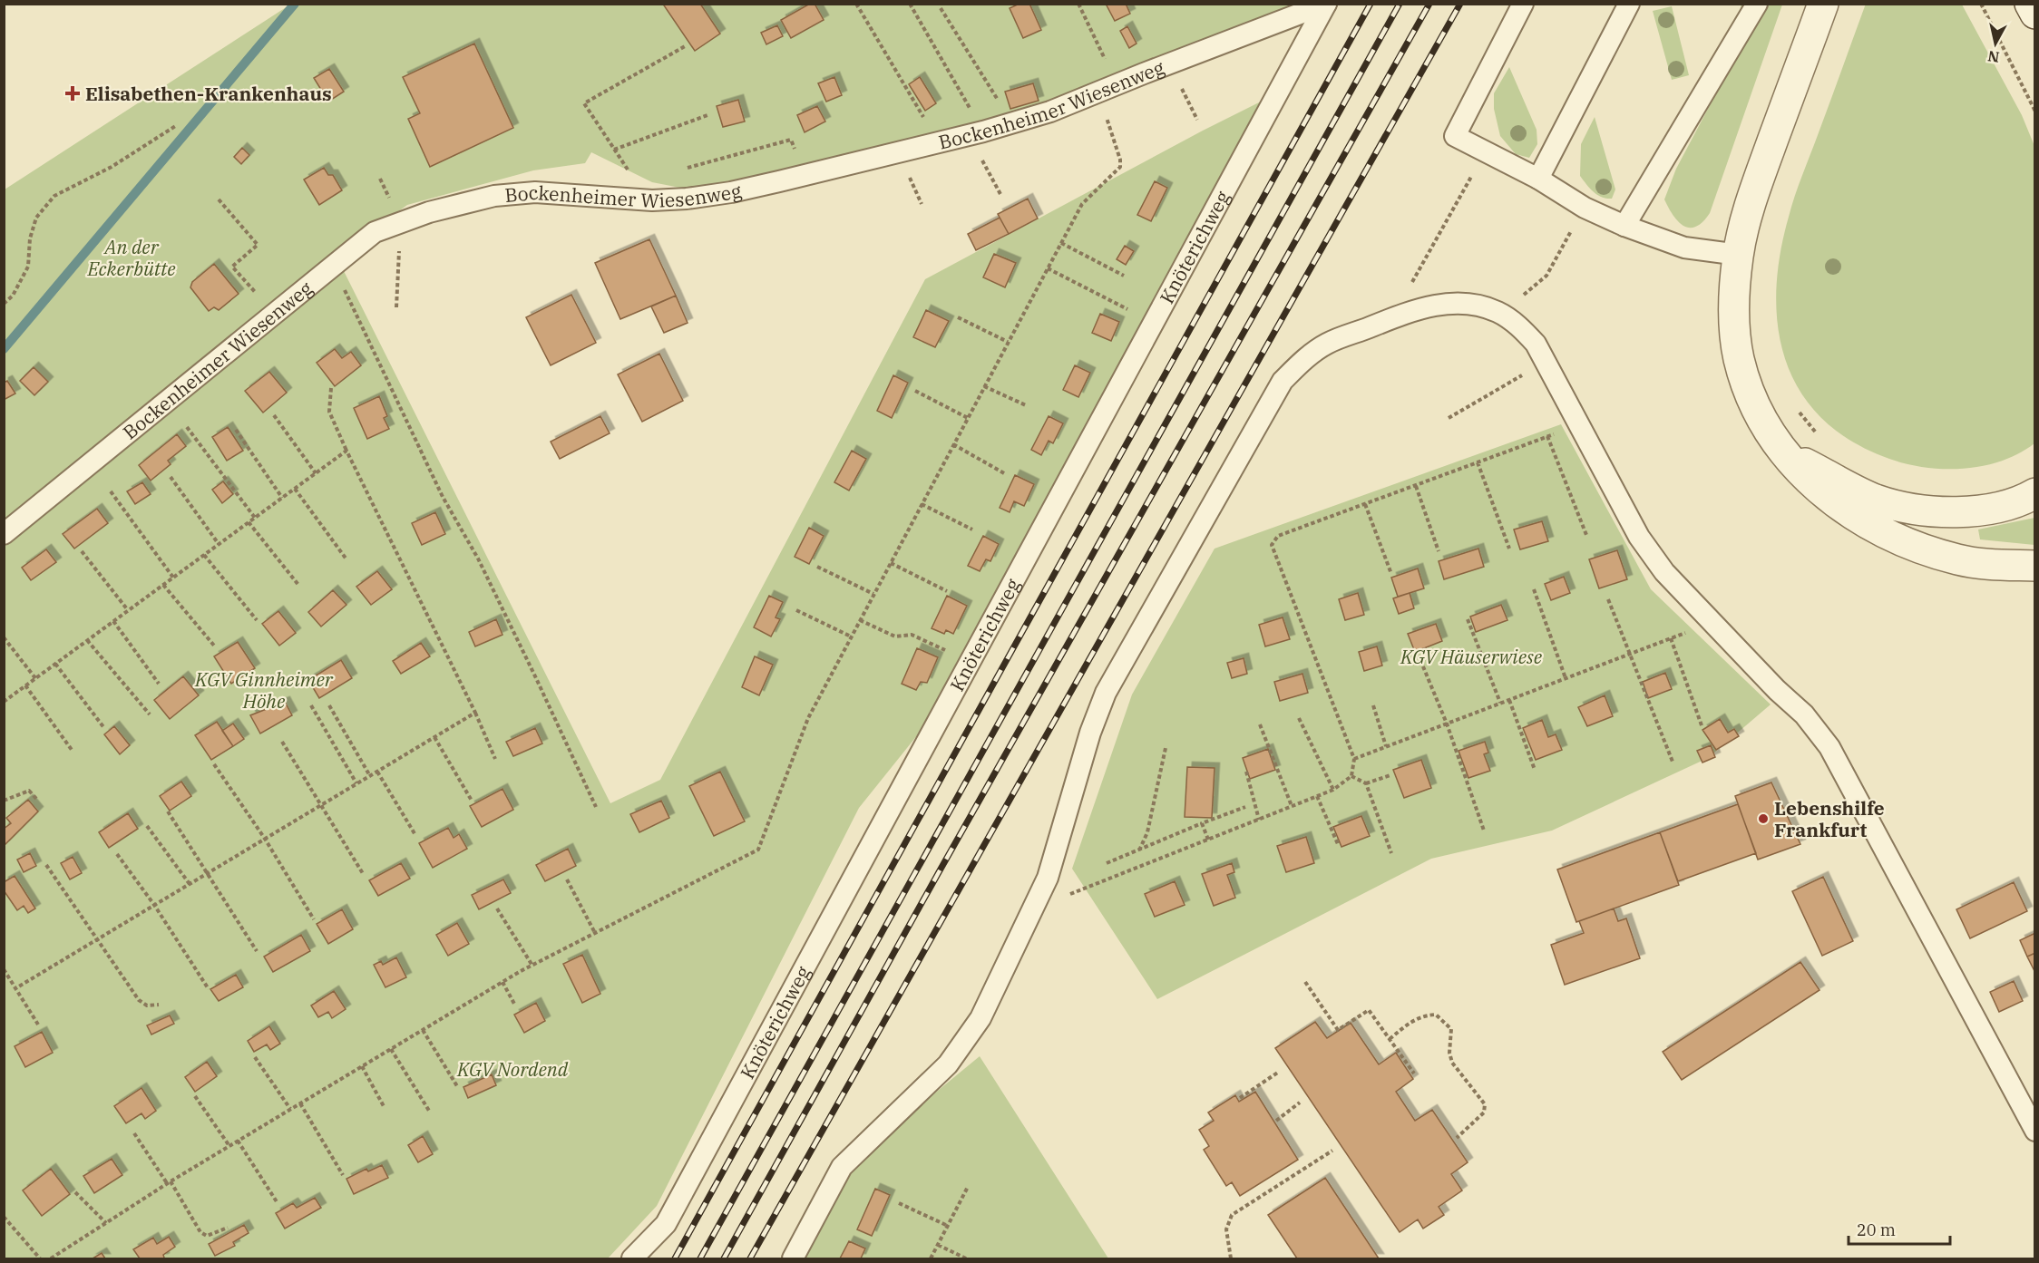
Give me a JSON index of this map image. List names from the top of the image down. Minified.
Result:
{"streets":{"lane":["Bockenheimer Wiesenweg","Knöterichweg"]},"crossings":[["Bockenheimer Wiesenweg","Knöterichweg"]],"parks":["An der Eckerbütte","KGV Häuserwiese","KGV Ginnheimer Höhe","KGV Nordend"],"places":{"health":["Elisabethen-Krankenhaus"],"other":["Lebenshilfe Frankfurt"]},"scale_bar":"20 m","north":"bottom"}
